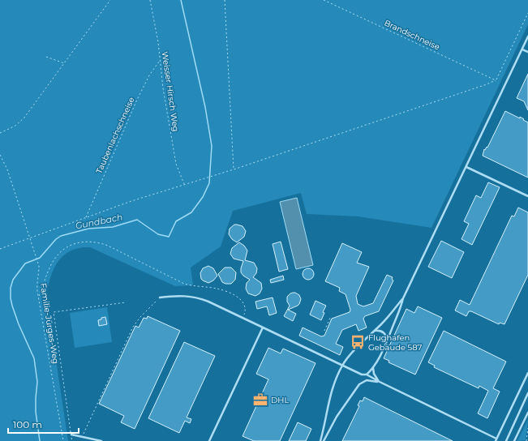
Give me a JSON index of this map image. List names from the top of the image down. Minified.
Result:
{"streets":{"path":["Brandschneise","Weisser Hirsch Weg","Taubenlachschneise","Familie-Jürges-Weg"]},"crossings":[["Weisser Hirsch Weg","Taubenlachschneise"]],"water":["Gundbach"],"places":{"bus stop":["Flughafen Gebäude 587"],"office":["DHL"]},"scale_bar":"100 m"}
